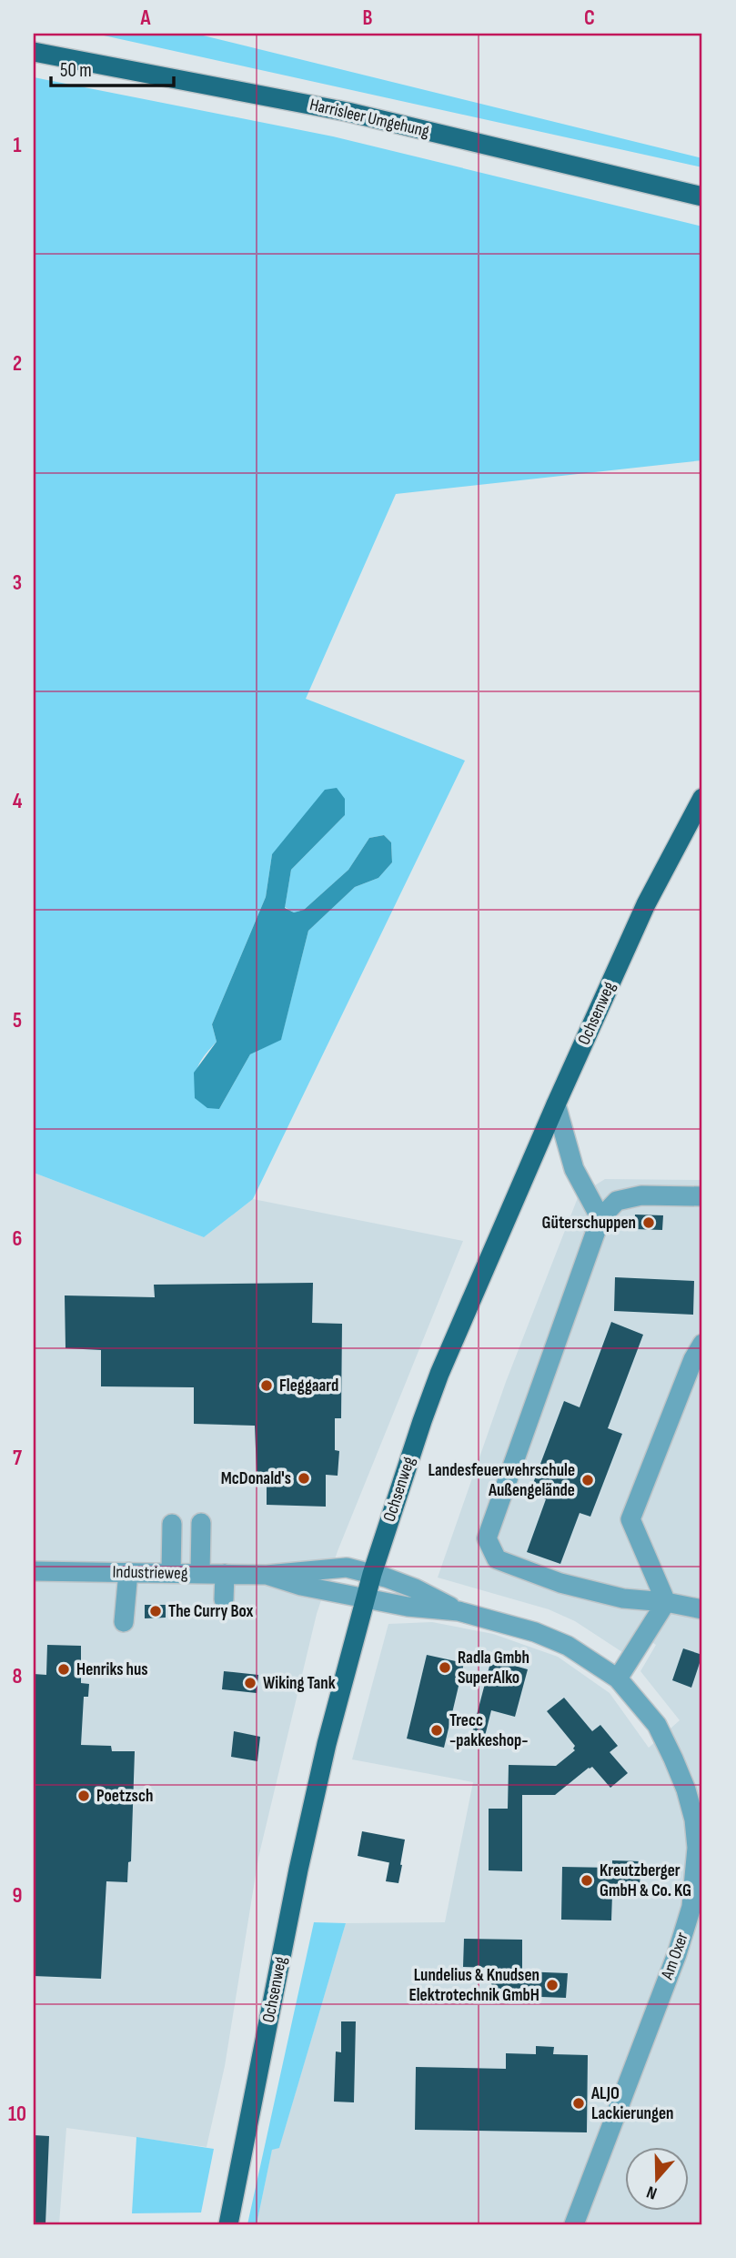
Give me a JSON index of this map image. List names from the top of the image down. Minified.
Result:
{"streets":{"main road":["Harrisleer Umgehung","Ochsenweg"],"street":["Industrieweg","Am Oxer"]},"crossings":[["Ochsenweg","Industrieweg"],["Ochsenweg","Am Oxer"],["Industrieweg","Am Oxer"]],"places":["Güterschuppen","Fleggaard","McDonald's","Landesfeuerwehrschule Außengelände","The Curry Box","Radla Gmbh SuperAlko","Henriks hus","Wiking Tank","Trecc -pakkeshop-","Poetzsch","Kreutzberger GmbH & Co. KG","Lundelius & Knudsen Elektrotechnik GmbH","ALJO Lackierungen"],"scale_bar":"50 m","north":"bottom","grid":{"columns":["A","B","C"],"rows":["1","2","3","4","5","6","7","8","9","10"]}}
